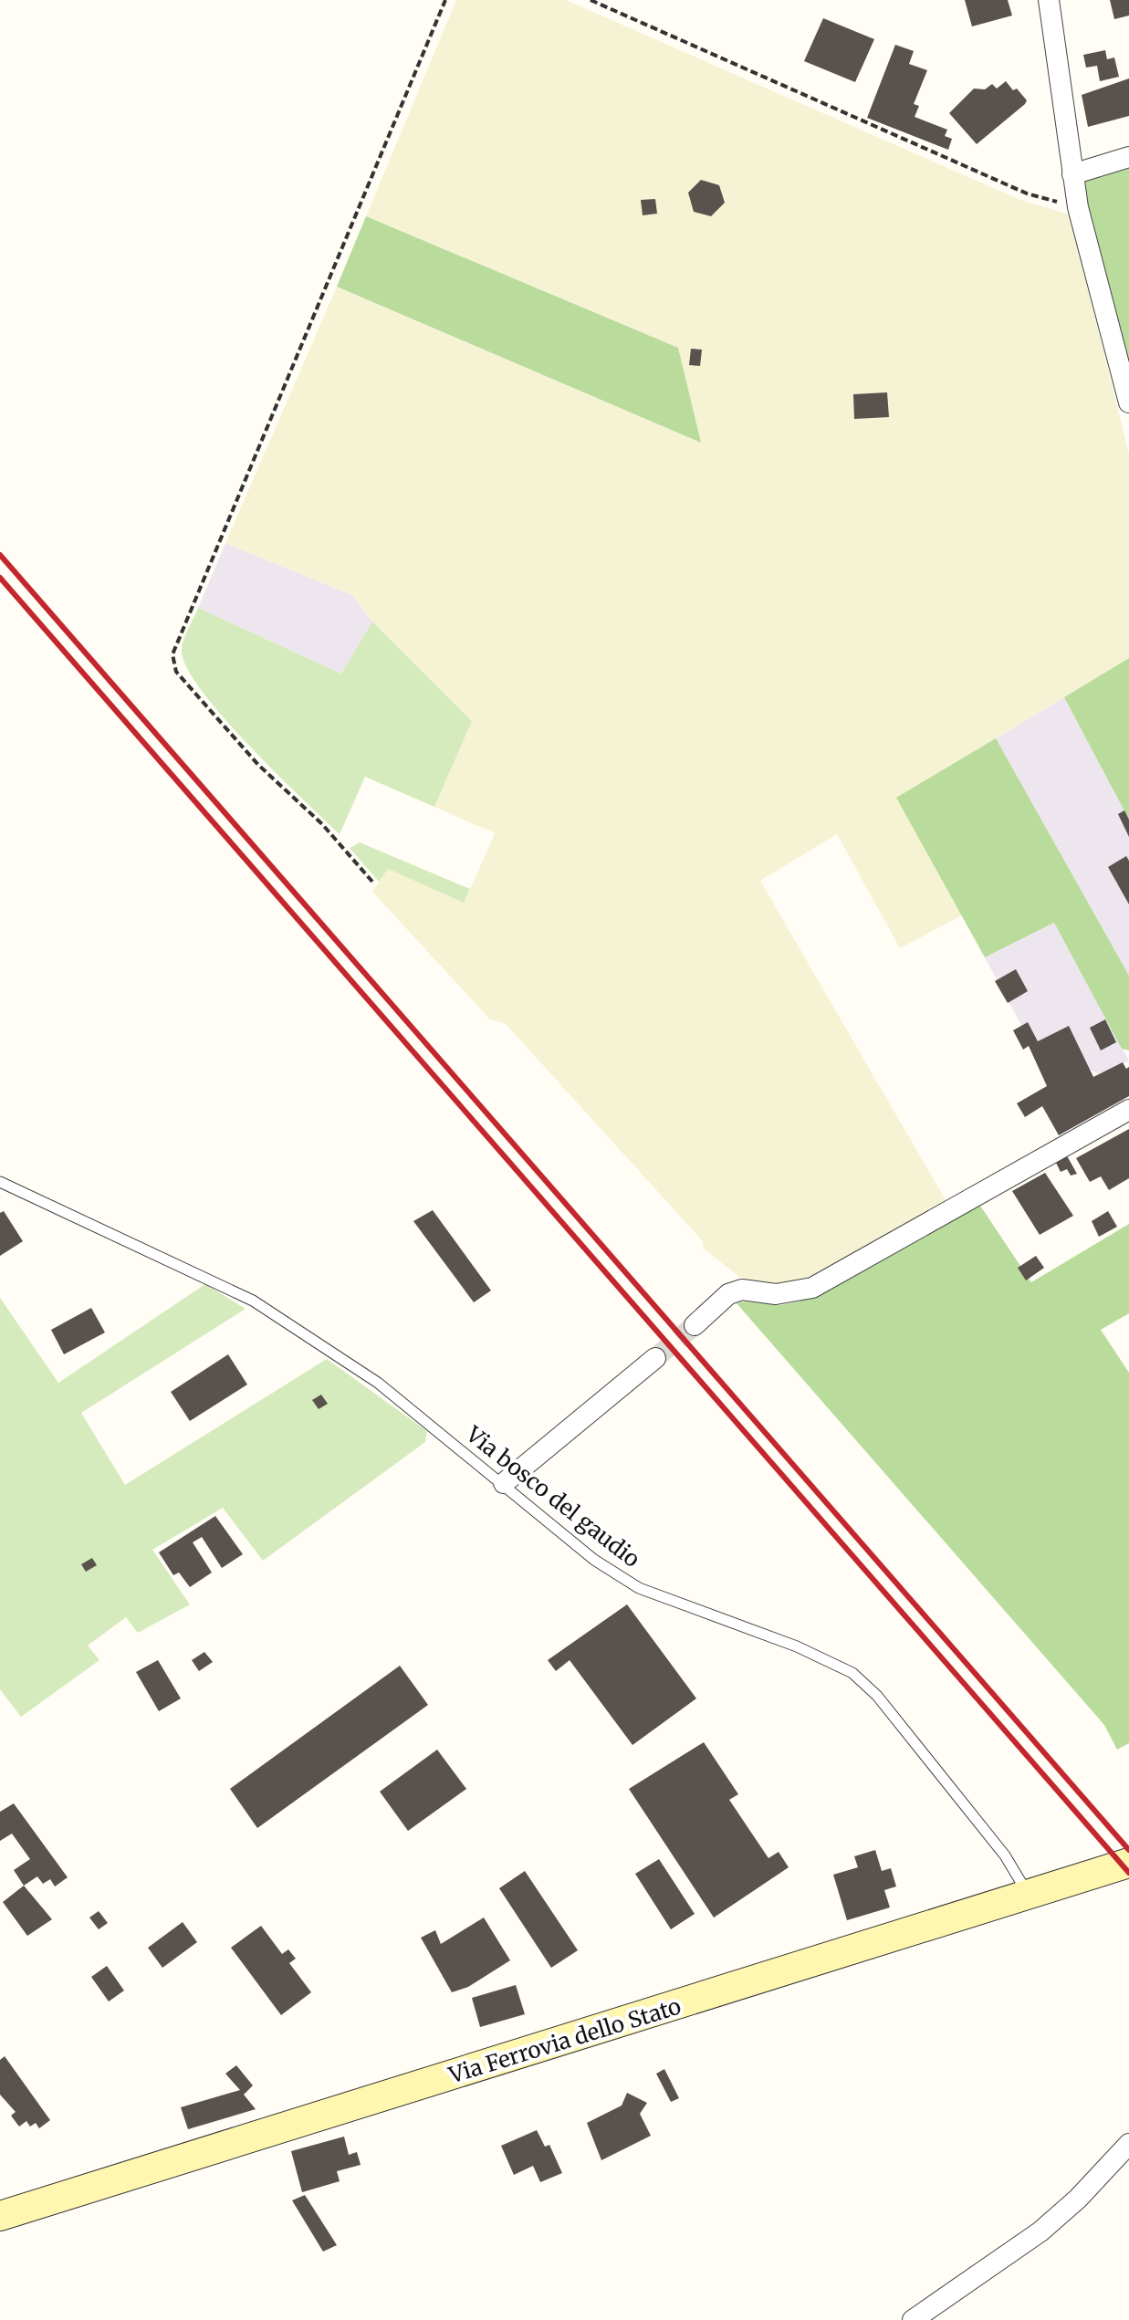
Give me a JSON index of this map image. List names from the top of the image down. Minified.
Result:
{"streets":{"main road":["Via Ferrovia dello Stato"],"lane":["Via bosco del gaudio"]},"crossings":[["Via bosco del gaudio","Via Ferrovia dello Stato"]]}
